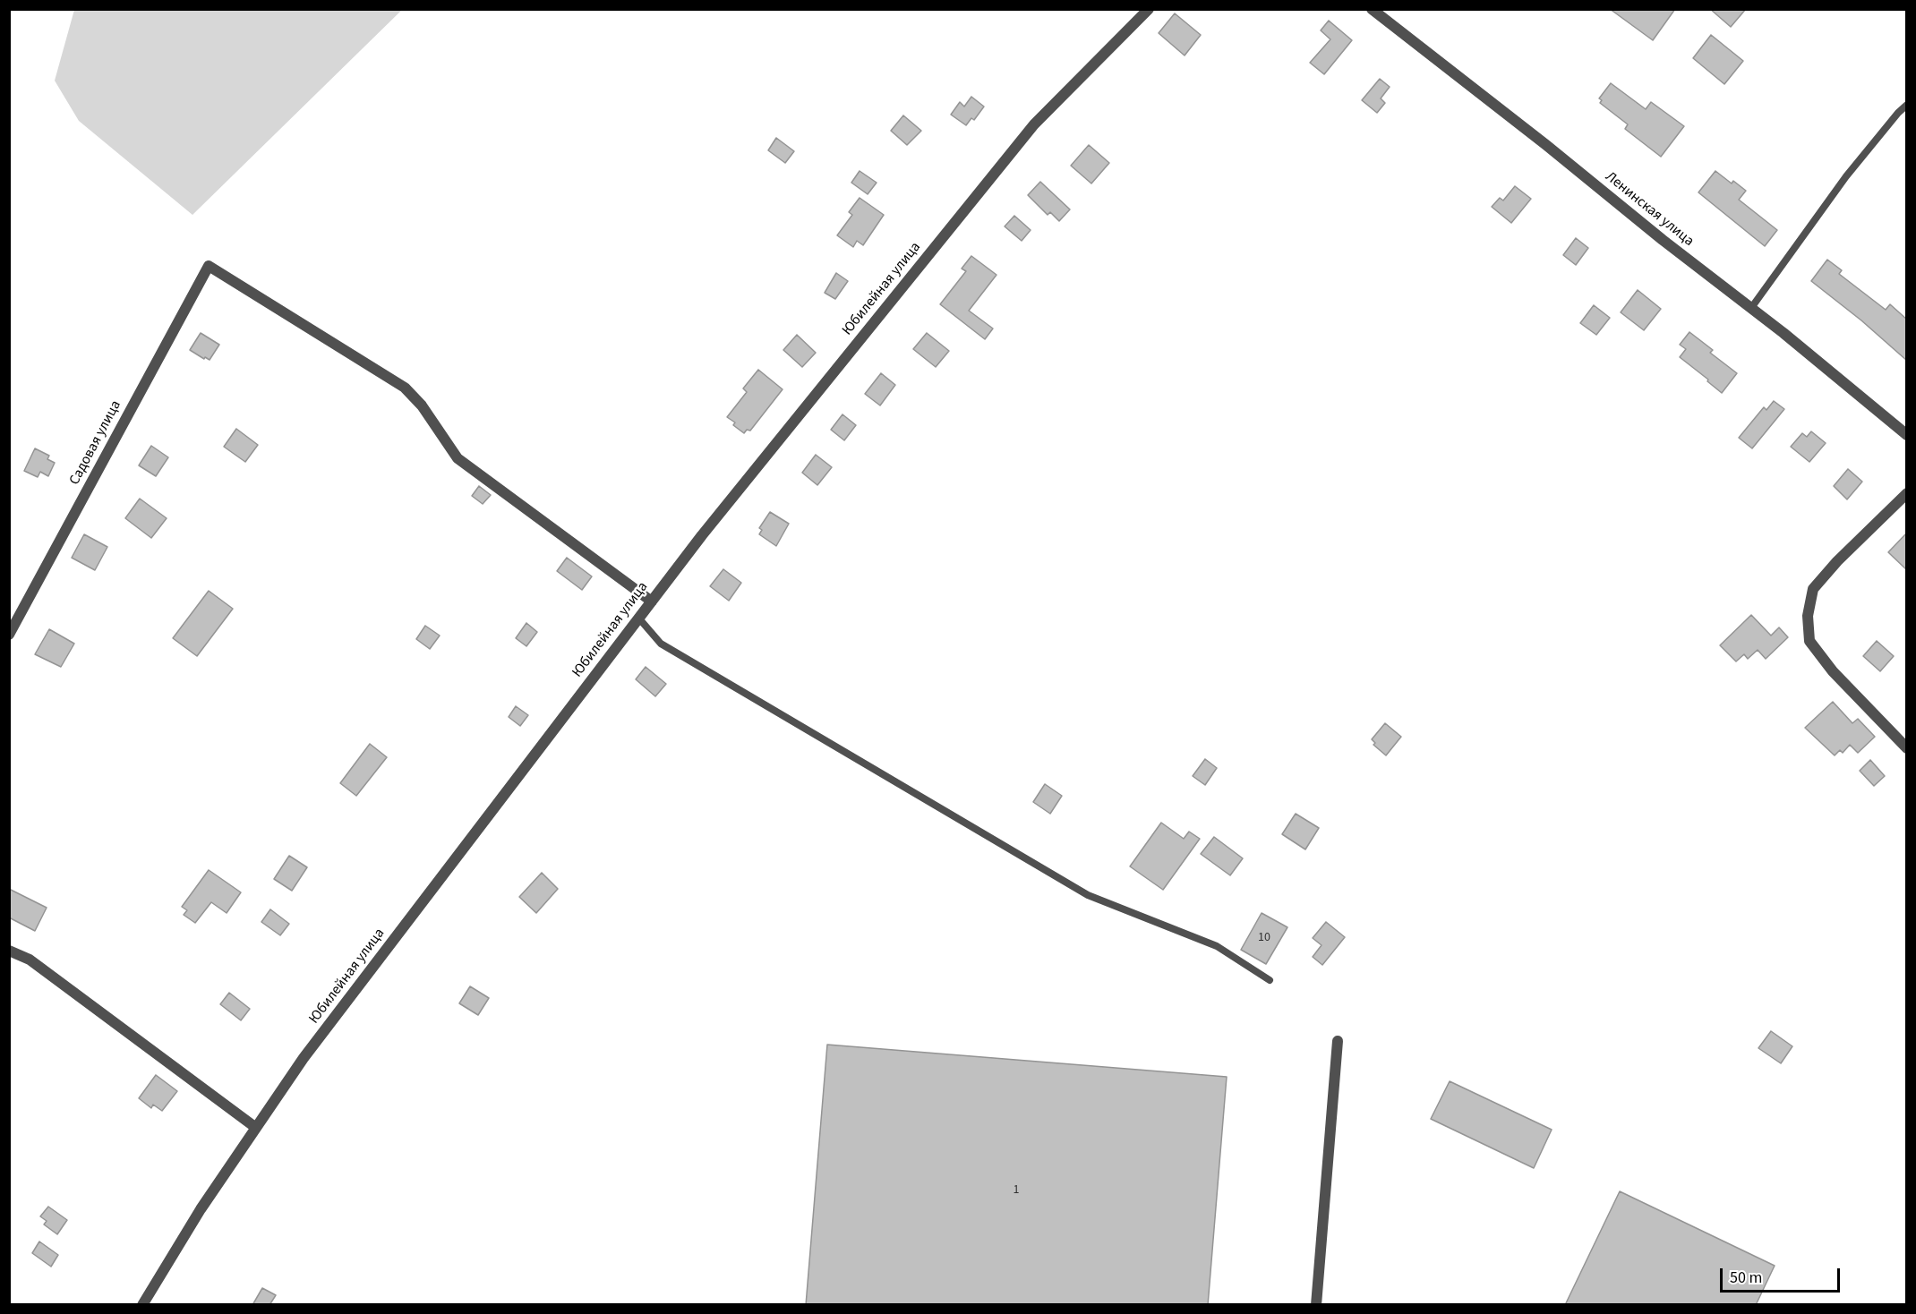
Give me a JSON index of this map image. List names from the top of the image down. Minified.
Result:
{"streets":{"street":["Ленинская улица","Юбилейная улица","Садовая улица"]},"crossings":[["Юбилейная улица","Садовая улица"]],"house_numbers":["10","1"],"scale_bar":"50 m"}
